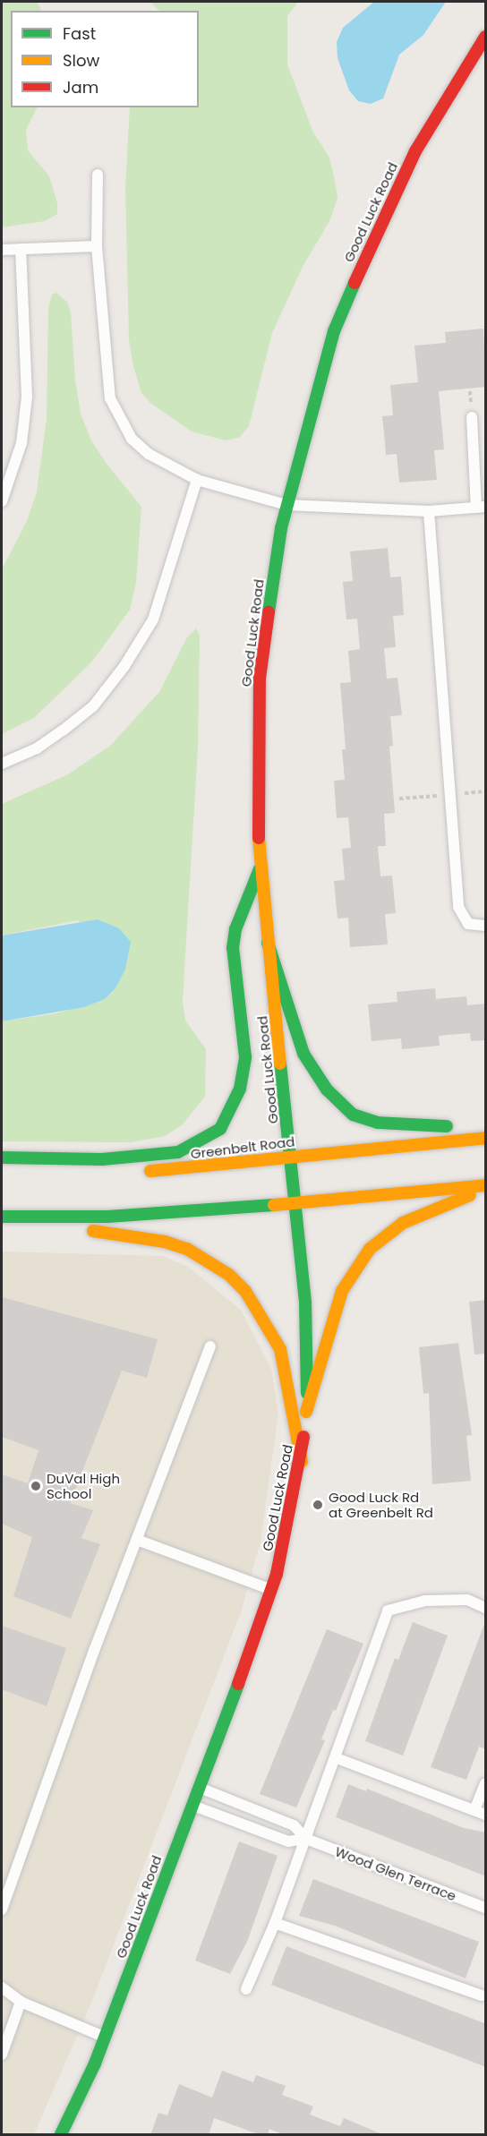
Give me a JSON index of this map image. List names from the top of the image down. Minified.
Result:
{"streets":{"main road":["Good Luck Road","Greenbelt Road"],"lane":["Wood Glen Terrace"]},"crossings":[["Good Luck Road","Greenbelt Road"],["Good Luck Road","Wood Glen Terrace"]],"places":["DuVal High School","Good Luck Rd at Greenbelt Rd"],"legend":["Fast","Slow","Jam"]}
